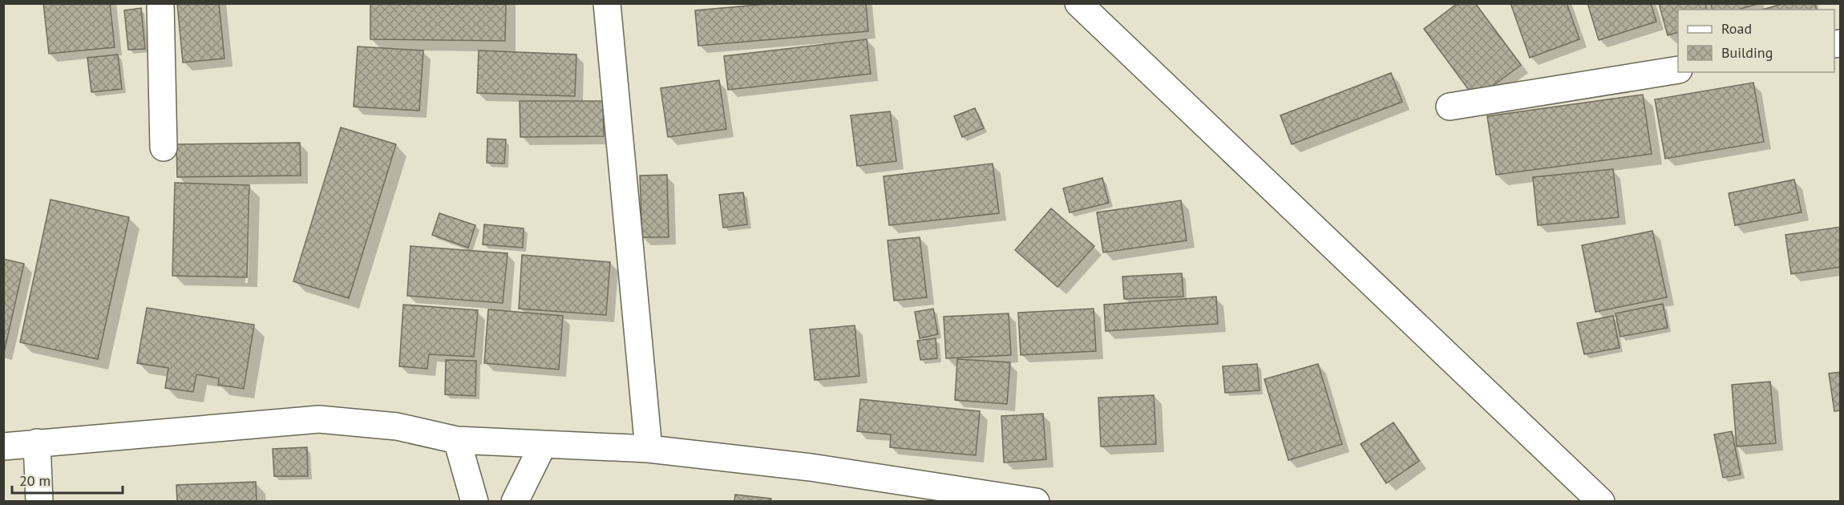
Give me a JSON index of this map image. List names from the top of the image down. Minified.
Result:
{"legend":["Road","Building"],"scale_bar":"20 m"}
